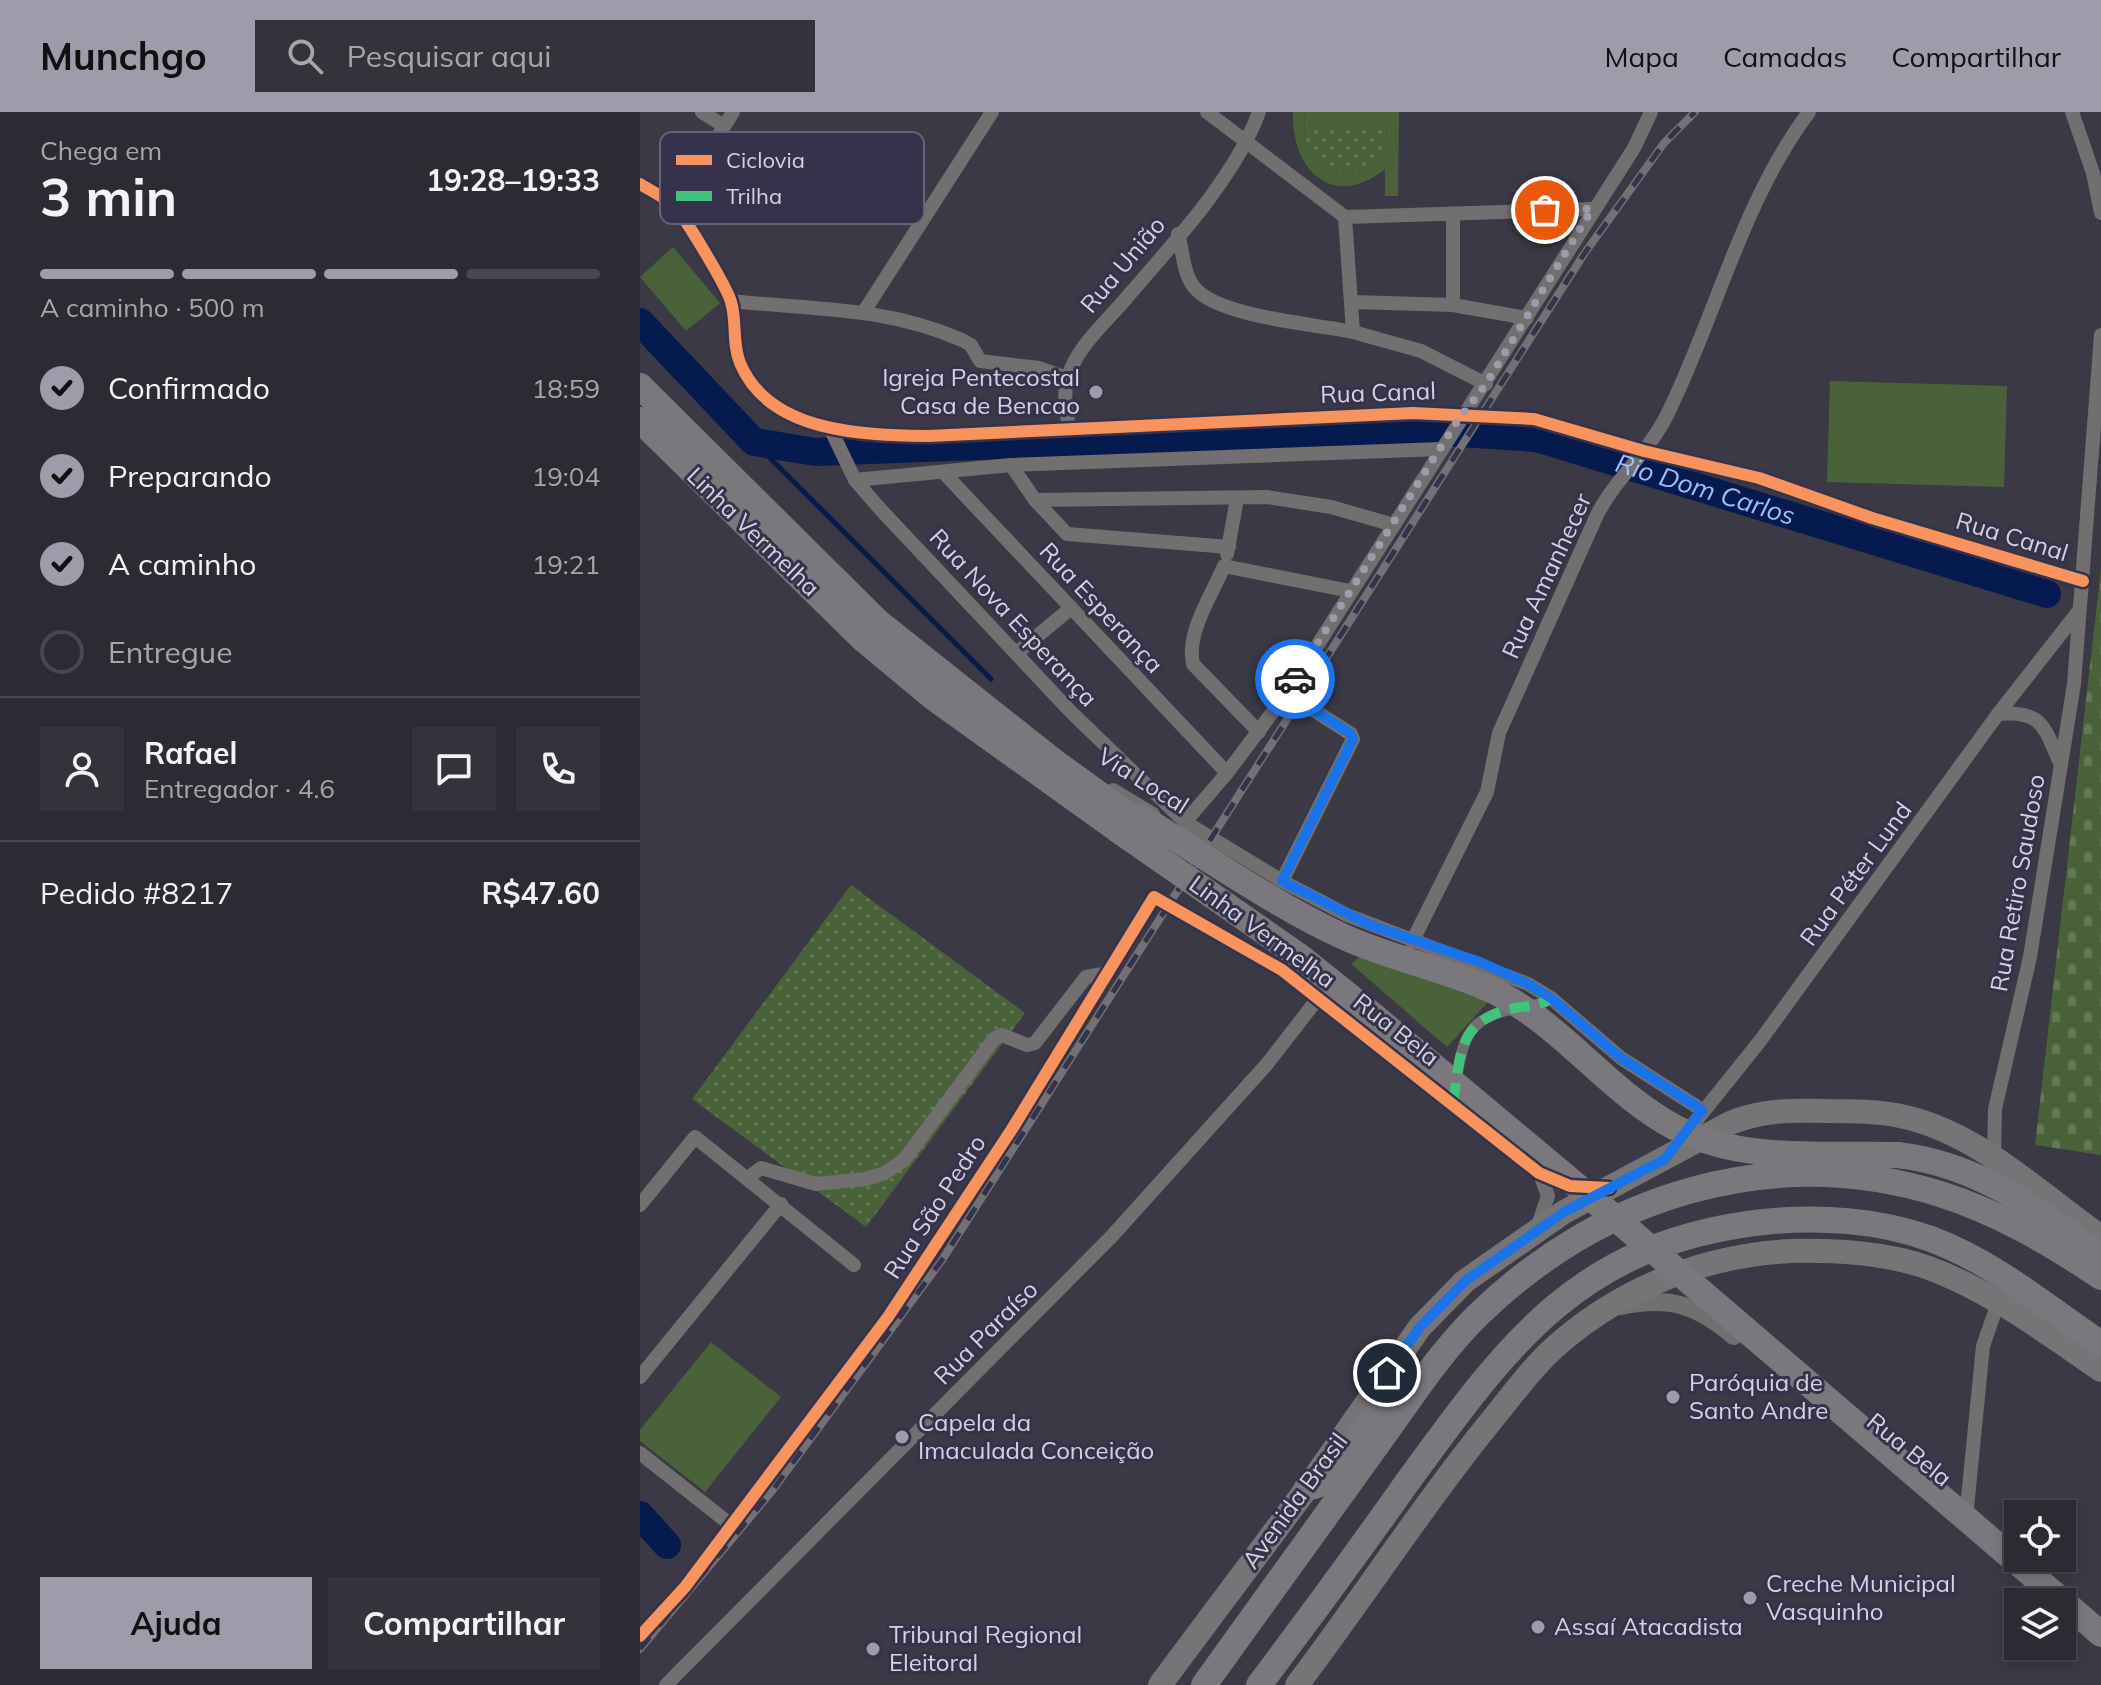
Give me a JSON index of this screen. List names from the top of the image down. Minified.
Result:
{"streets":{"highway":["Linha Vermelha","Avenida Brasil"],"street":["Rua União","Rua Canal","Rua Amanhecer","Rua Esperança","Rua Nova Esperança","Via Local","Rua Péter Lund","Rua Retiro Saudoso","Rua Bela","Rua São Pedro","Rua Paraíso"]},"crossings":[["Rua União","Rua Canal"],["Rua Canal","Rua Amanhecer"],["Rua Canal","Rua Nova Esperança"],["Rua Canal","Rua Retiro Saudoso"],["Rua Amanhecer","Rua Nova Esperança"],["Rua Nova Esperança","Rua Péter Lund"],["Via Local","Rua Péter Lund"],["Rua Péter Lund","Rua Retiro Saudoso"],["Rua Péter Lund","Avenida Brasil"],["Rua Retiro Saudoso","Avenida Brasil"],["Rua Bela","Rua São Pedro"],["Rua Bela","Rua Paraíso"],["Rua Bela","Avenida Brasil"]],"water":["Rio Dom Carlos"],"places":["Igreja Pentecostal Casa de Bencao","Paróquia de Santo Andre","Capela da Imaculada Conceição","Creche Municipal Vasquinho","Assaí Atacadista","Tribunal Regional Eleitoral"],"legend":["Ciclovia","Trilha"],"page":{"header":"Munchgo","search":"Pesquisar aqui","nav":["Mapa","Camadas","Compartilhar"],"heading":["3 min","Chega em","19:28–19:33"],"panel":["Rafael","Entregador · 4.6","Pedido #8217","R$47.60"],"bar":"A caminho · 500 m","list":[["Confirmado","18:59"],["Preparando","19:04"],["A caminho","19:21"],"Entregue"],"buttons":["Ajuda","Compartilhar"]}}
